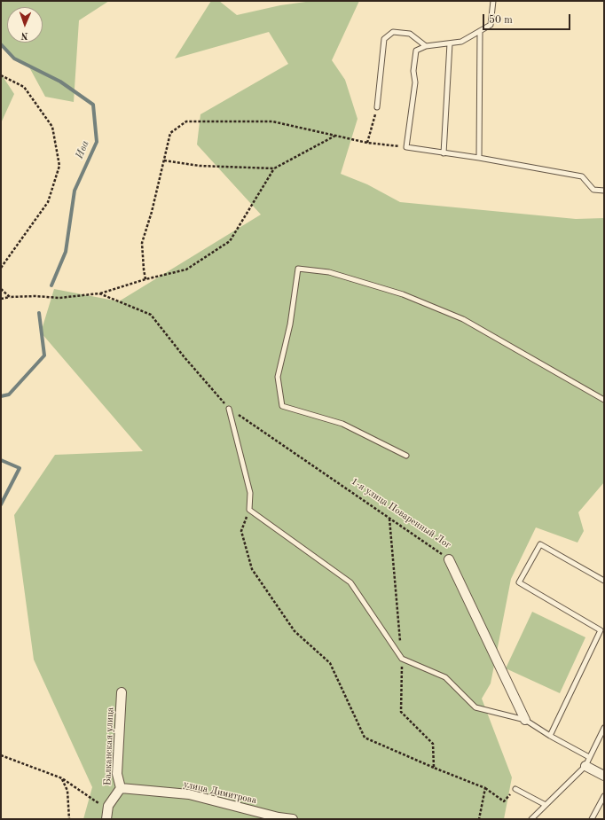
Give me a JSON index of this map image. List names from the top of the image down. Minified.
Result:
{"streets":{"street":["1-я улица Поваренный Лог","Балканская улица","улица Димитрова"]},"crossings":[["Балканская улица","улица Димитрова"]],"water":["Ива"],"scale_bar":"50 m","north":"bottom"}
